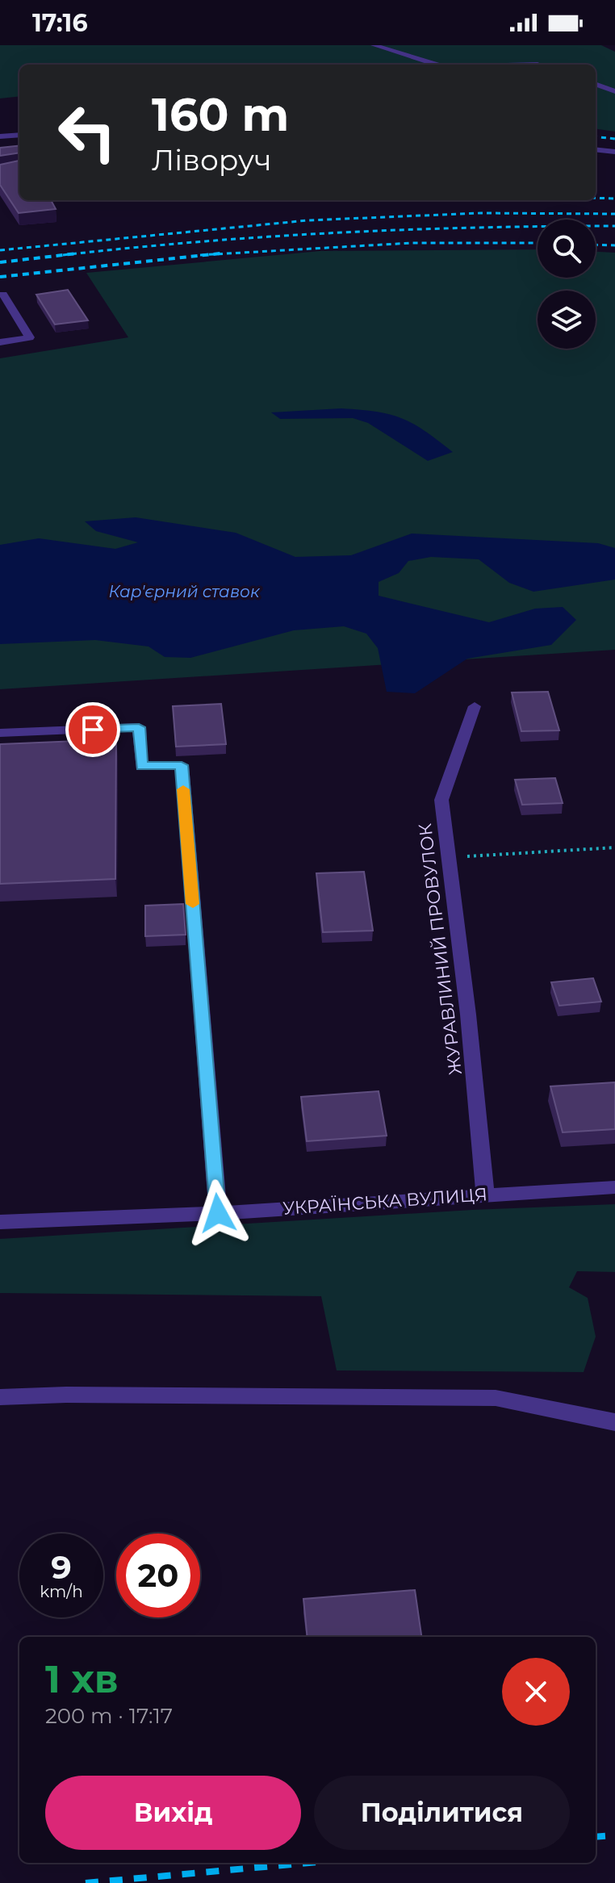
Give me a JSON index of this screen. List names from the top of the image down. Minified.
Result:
{"streets":{"street":["ЖУРАВЛИНИЙ ПРОВУЛОК","УКРАЇНСЬКА ВУЛИЦЯ"]},"crossings":[["ЖУРАВЛИНИЙ ПРОВУЛОК","УКРАЇНСЬКА ВУЛИЦЯ"]],"water":["Кар'єрний ставок"],"page":{"status":"17:16","turn":["160 m","Ліворуч"],"speed":"9 km/h","limit":"20","heading":["1 хв","200 m · 17:17"],"buttons":["Вихід","Поділитися"]}}
